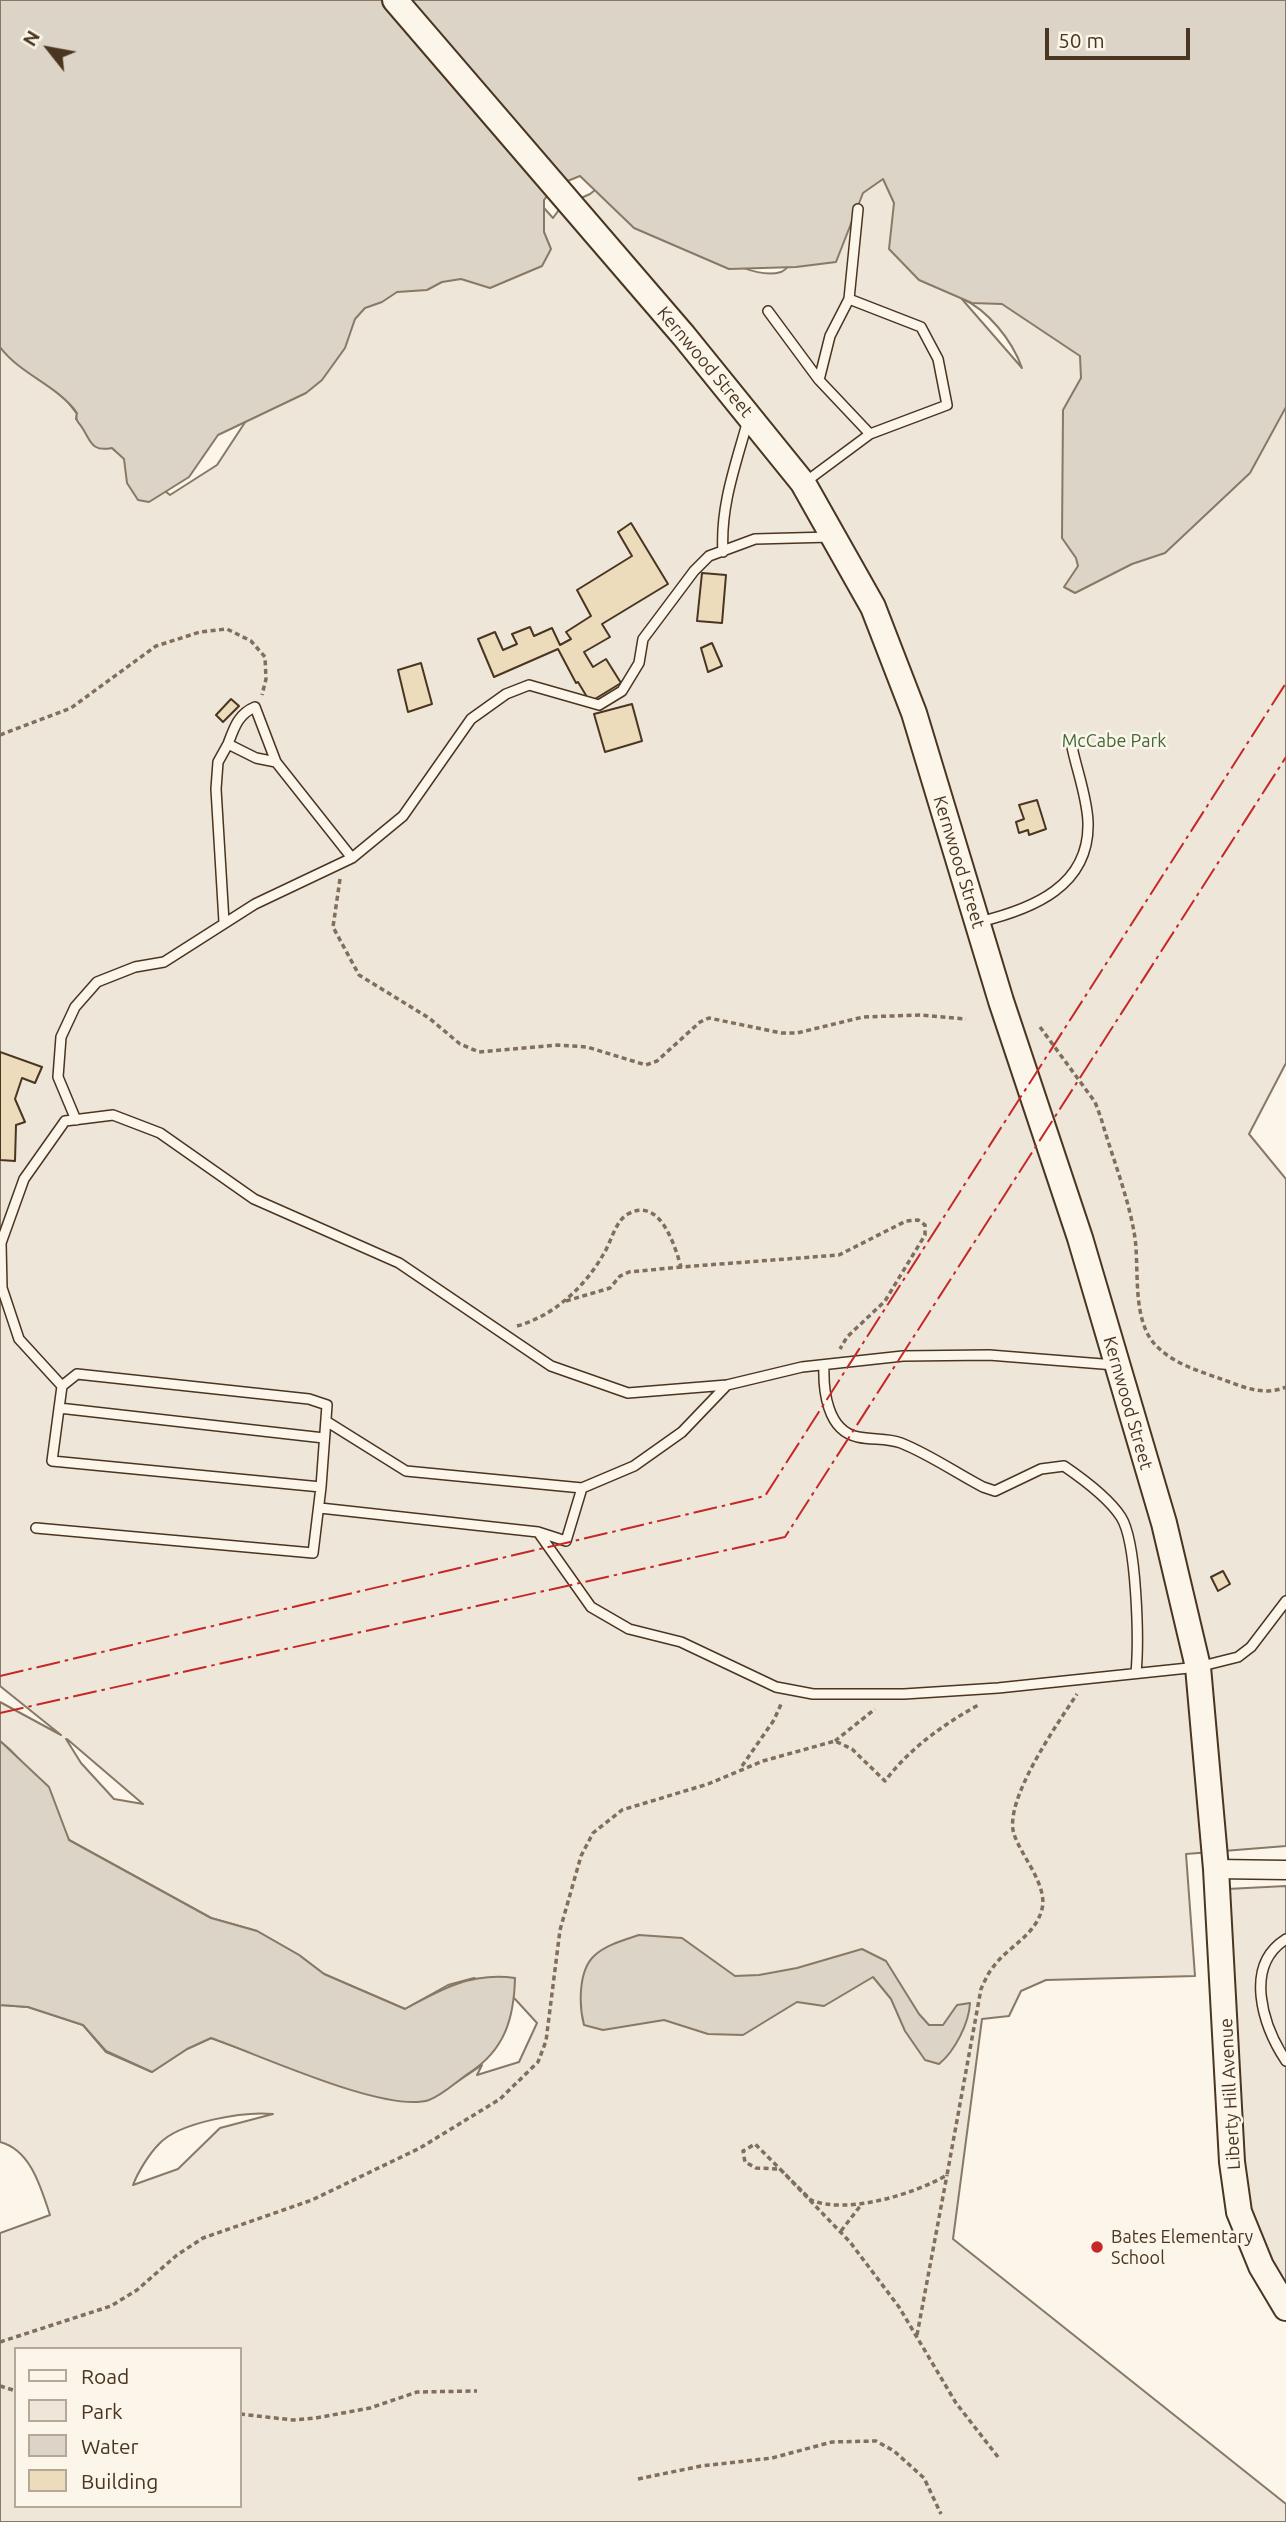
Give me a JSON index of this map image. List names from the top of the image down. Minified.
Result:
{"streets":{"main road":["Kernwood Street","Liberty Hill Avenue"]},"crossings":[["Kernwood Street","Liberty Hill Avenue"]],"parks":["McCabe Park"],"places":["Bates Elementary School"],"legend":["Road","Park","Water","Building"],"scale_bar":"50 m","north":"top left"}
